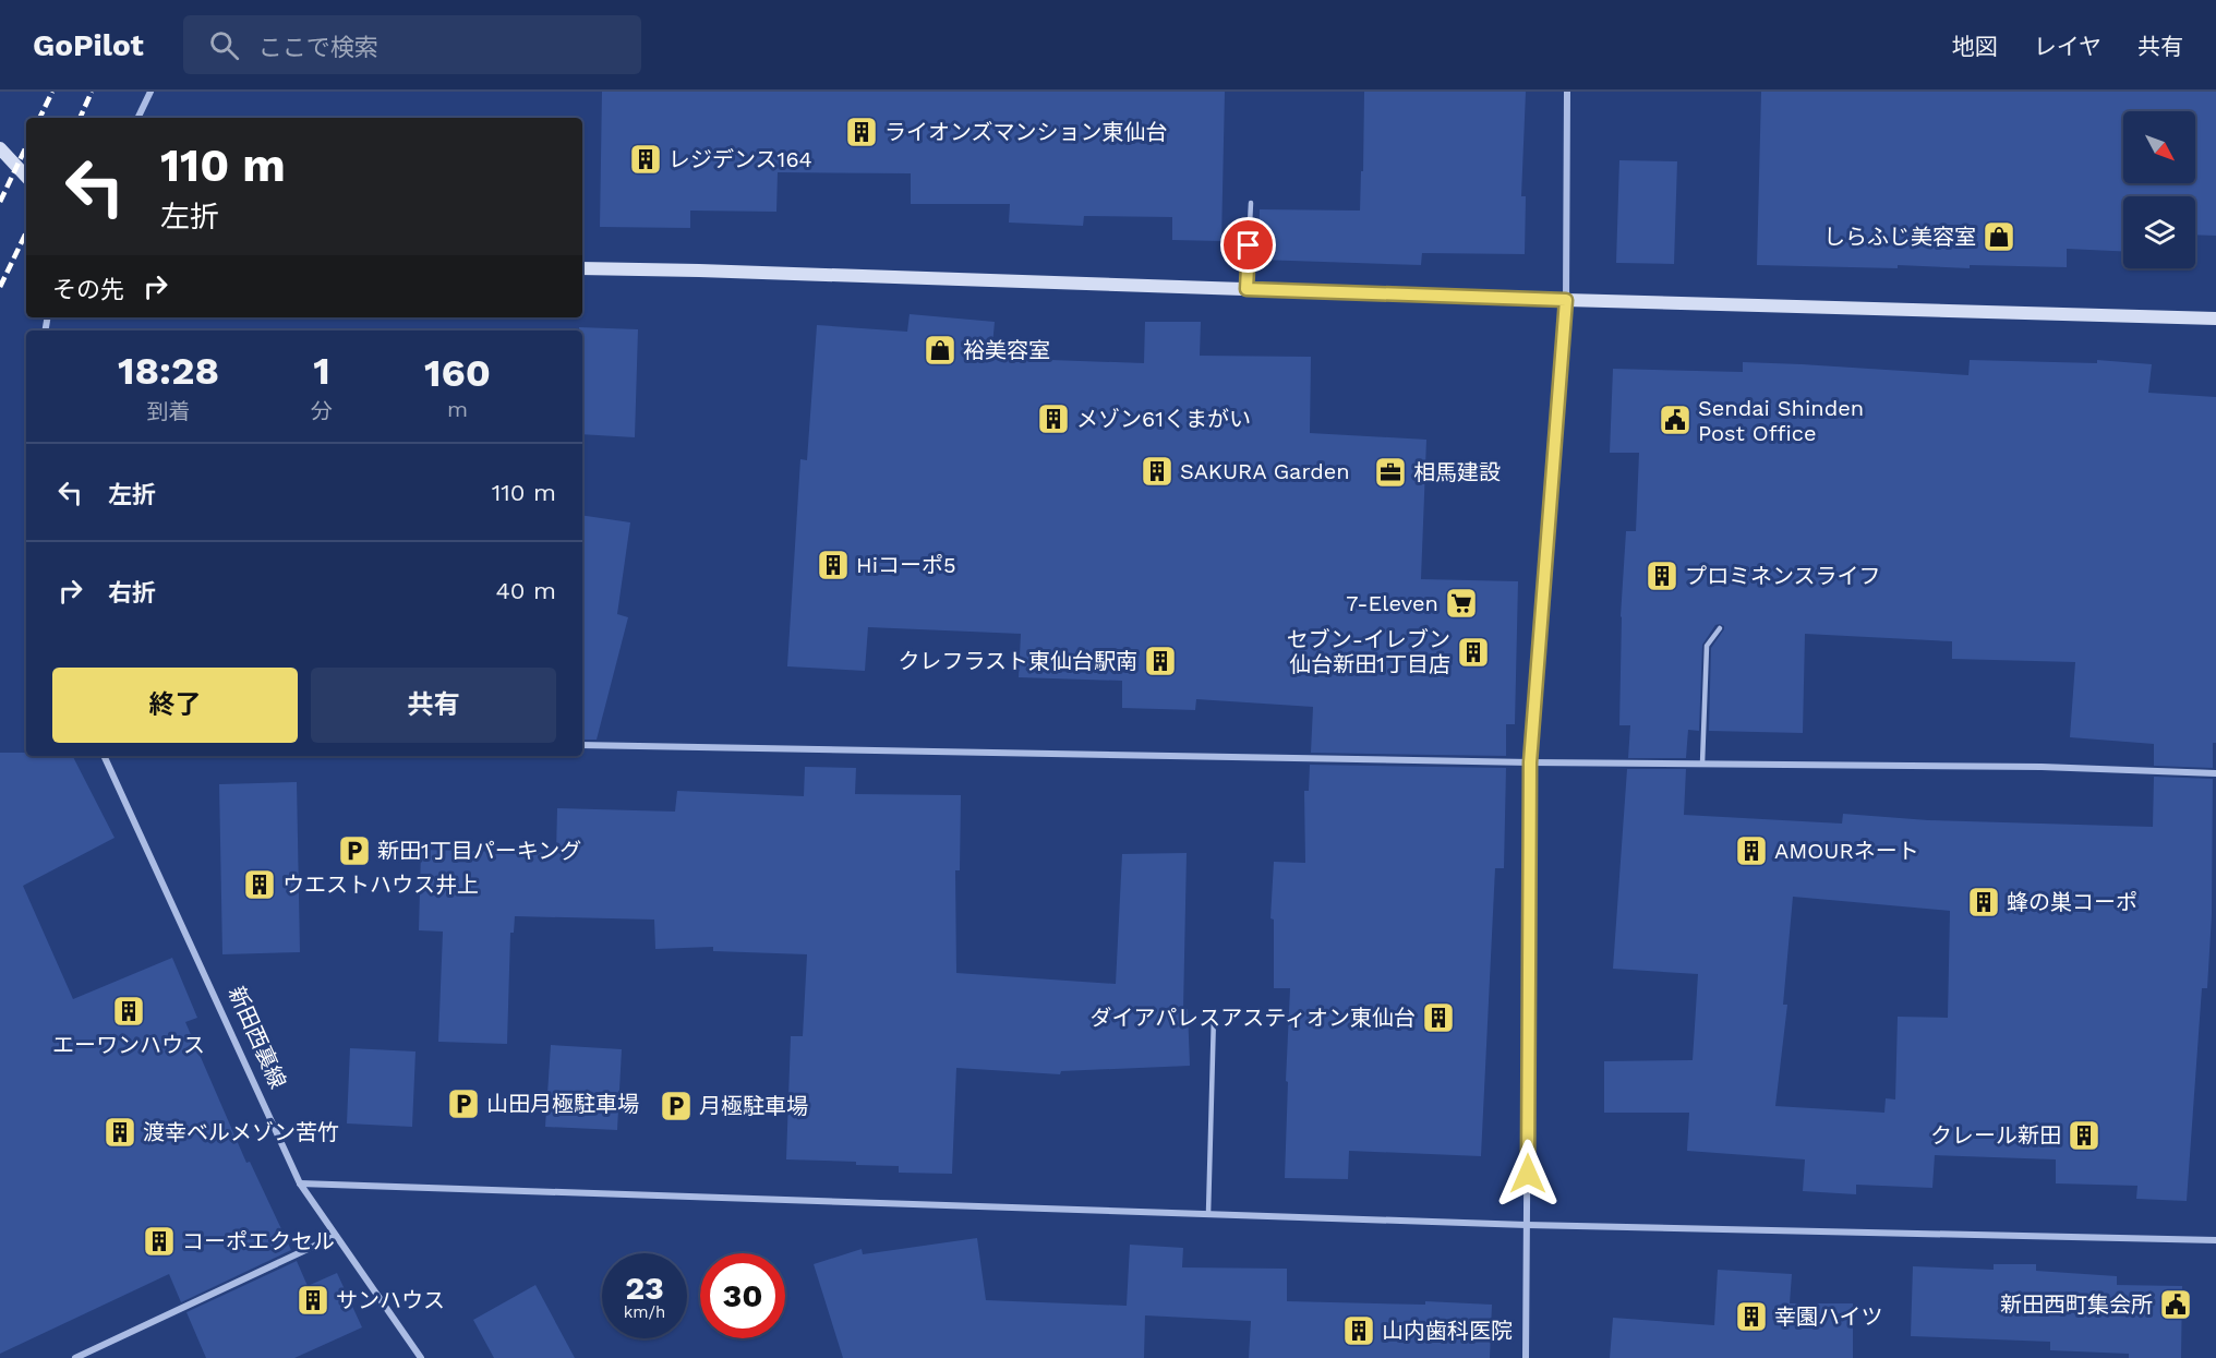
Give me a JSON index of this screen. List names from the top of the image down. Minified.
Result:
{"streets":{"street":["新田西裏線"]},"places":{"building":["ライオンズマンション東仙台","レジデンス164","メゾン61くまがい","SAKURA Garden","Hiコーポ5","プロミネンスライフ","セブン-イレブン 仙台新田1丁目店","クレフラスト東仙台駅南","AMOURネート","ウエストハウス井上","蜂の巣コーポ","エーワンハウス","ダイアパレスアスティオン東仙台","渡幸ベルメゾン苦竹","クレール新田","コーポエクセル","サンハウス","幸園ハイツ","山内歯科医院"],"shop":["しらふじ美容室","裕美容室"],"public building":["Sendai Shinden Post Office","新田西町集会所"],"office":["相馬建設"],"supermarket":["7-Eleven"],"parking":["新田1丁目パーキング","山田月極駐車場","月極駐車場"]},"north":"bottom right","page":{"header":"GoPilot","search":"ここで検索","nav":["地図","レイヤ","共有"],"turn":["110 m","左折"],"then":"その先","eta":["18:28","到着","1","分","160","m"],"list":[{"name":"左折","value":"110 m"},{"name":"右折","value":"40 m"}],"buttons":["終了","共有"],"speed":"23 km/h","limit":"30"}}
